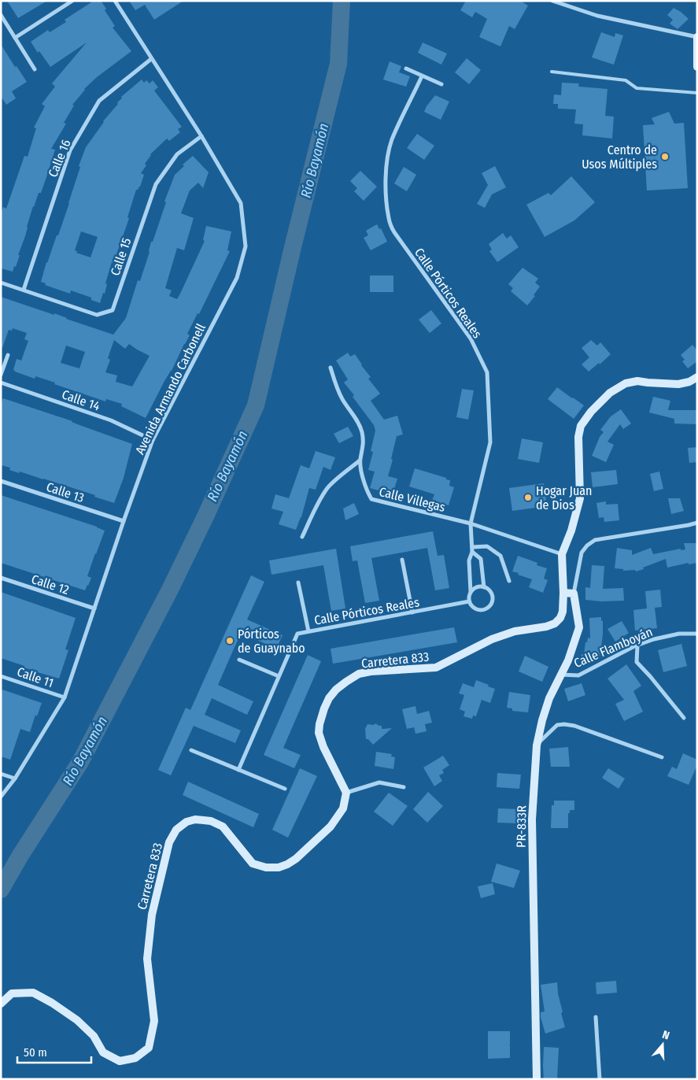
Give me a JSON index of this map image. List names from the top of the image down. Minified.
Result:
{"streets":{"street":["Calle 16","Calle 15","Calle Pórticos Reales","Avenida Armando Carbonell","Calle 14","Calle 13","Calle Villegas","Calle 12","Calle Flamboyán","Carretera 833","Calle 11","PR-833R"]},"crossings":[["Calle 16","Calle 15"],["Calle 16","Avenida Armando Carbonell"],["Calle 15","Avenida Armando Carbonell"],["Calle Pórticos Reales","Calle Villegas"],["Avenida Armando Carbonell","Calle 14"],["Avenida Armando Carbonell","Calle 13"],["Avenida Armando Carbonell","Calle 12"],["Avenida Armando Carbonell","Calle 11"],["Calle Villegas","Carretera 833"],["Calle Flamboyán","PR-833R"]],"water":["Río Bayamón"],"places":["Centro de Usos Múltiples","Hogar Juan de Dios","Pórticos de Guaynabo"],"scale_bar":"50 m","north":"top"}
